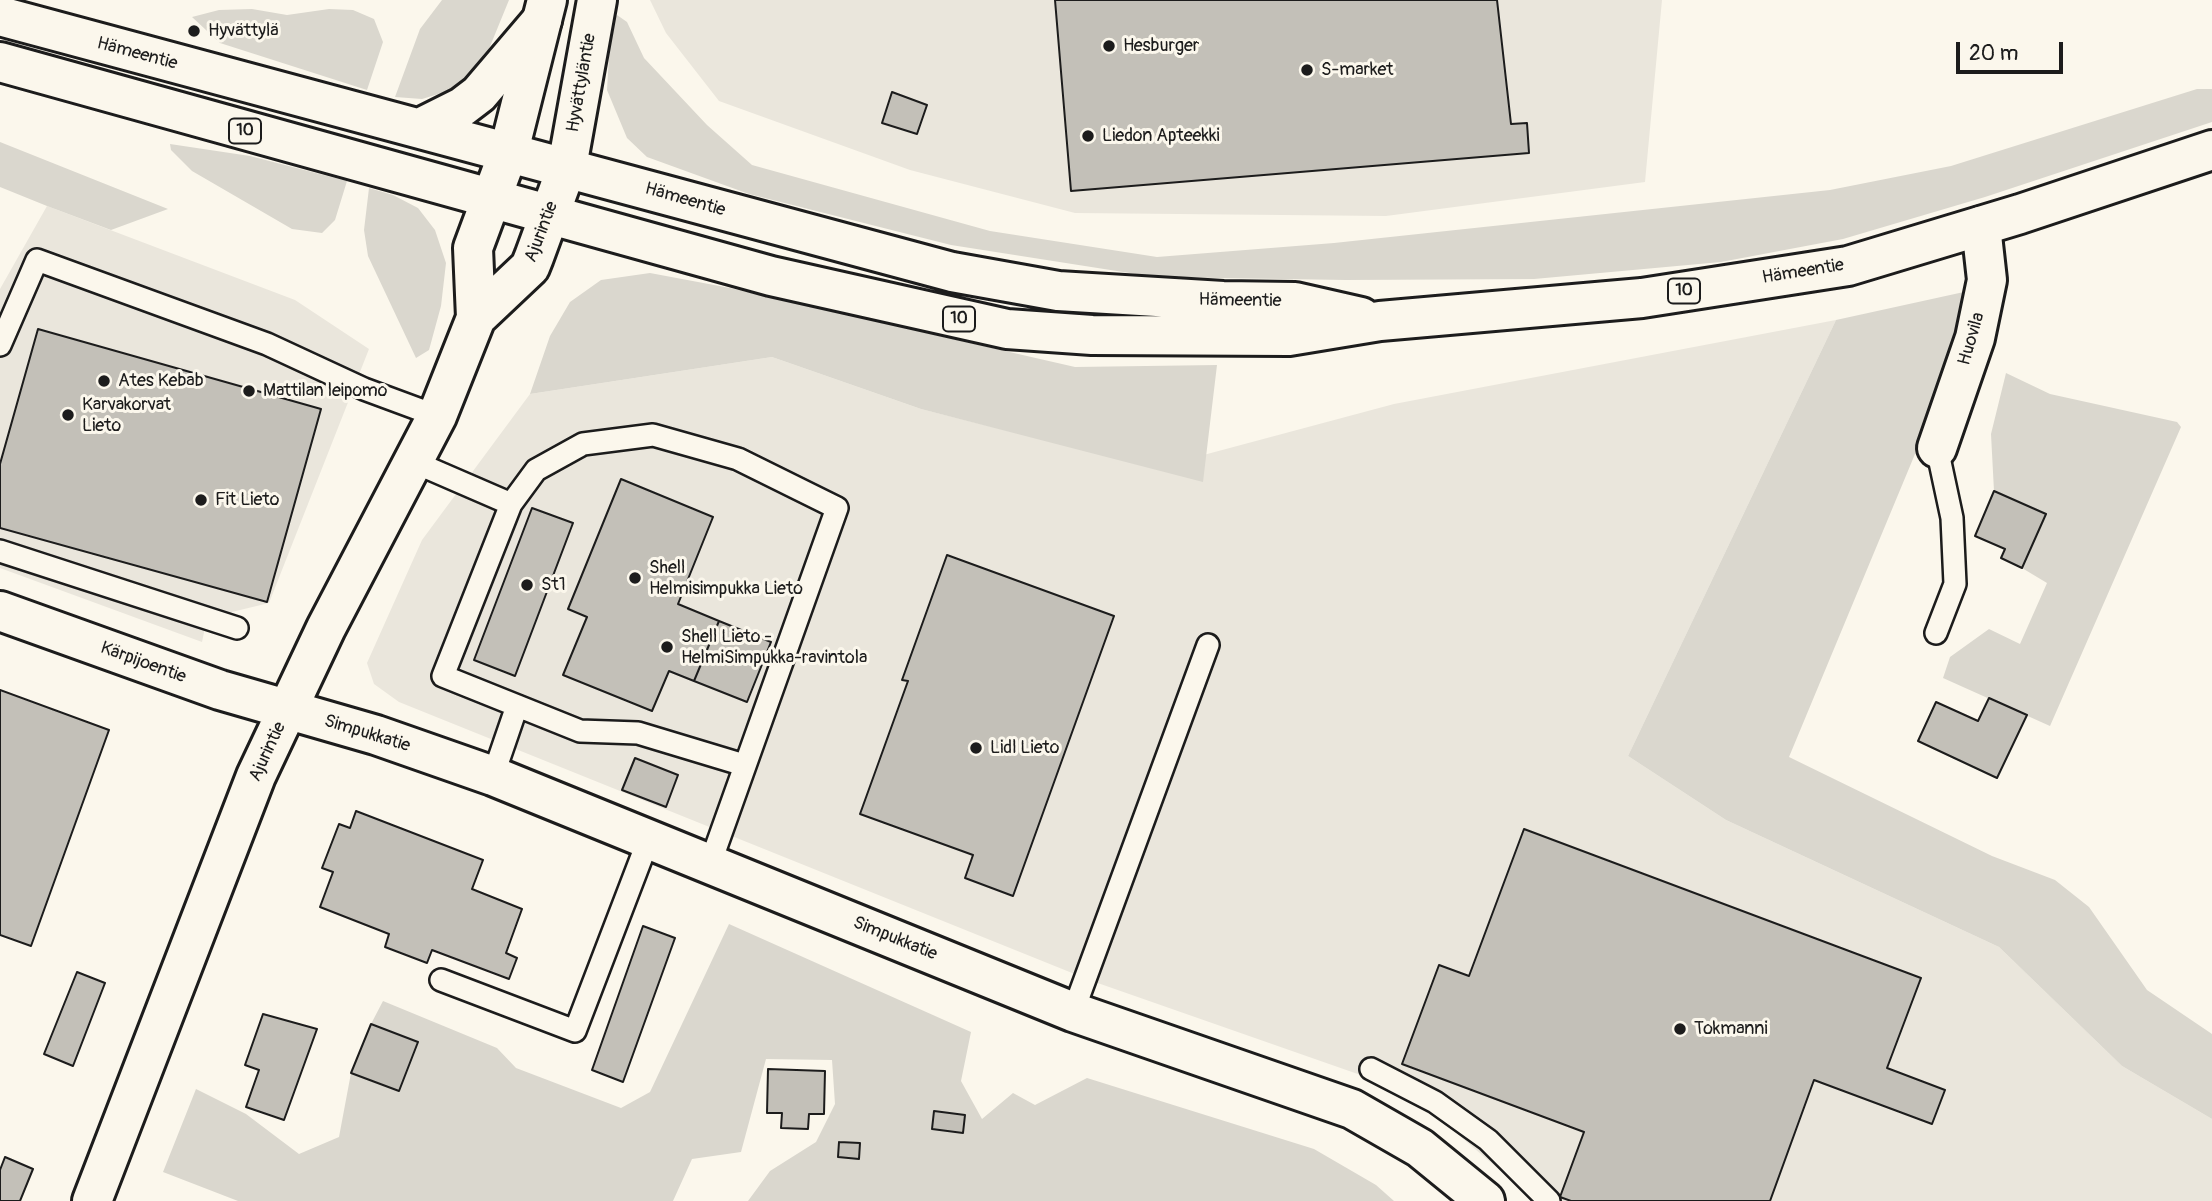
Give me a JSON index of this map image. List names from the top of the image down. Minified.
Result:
{"streets":{"main road":["Hämeentie","Hyvättyläntie","10","Ajurintie","Huovila","Kärpijoentie","Simpukkatie"]},"crossings":[["Hämeentie","Hyvättyläntie"],["Hämeentie","Ajurintie"],["Hämeentie","Huovila"],["Hyvättyläntie","Ajurintie"],["Ajurintie","Kärpijoentie"],["Ajurintie","Simpukkatie"],["Kärpijoentie","Simpukkatie"]],"places":["Hyvättylä","Hesburger","S-market","Liedon Apteekki","Ates Kebab","Mattilan leipomo","Karvakorvat Lieto","Fit Lieto","Shell Helmisimpukka Lieto","St1","Shell Lieto - HelmiSimpukka-ravintola","Lidl Lieto","Tokmanni"],"scale_bar":"20 m"}
